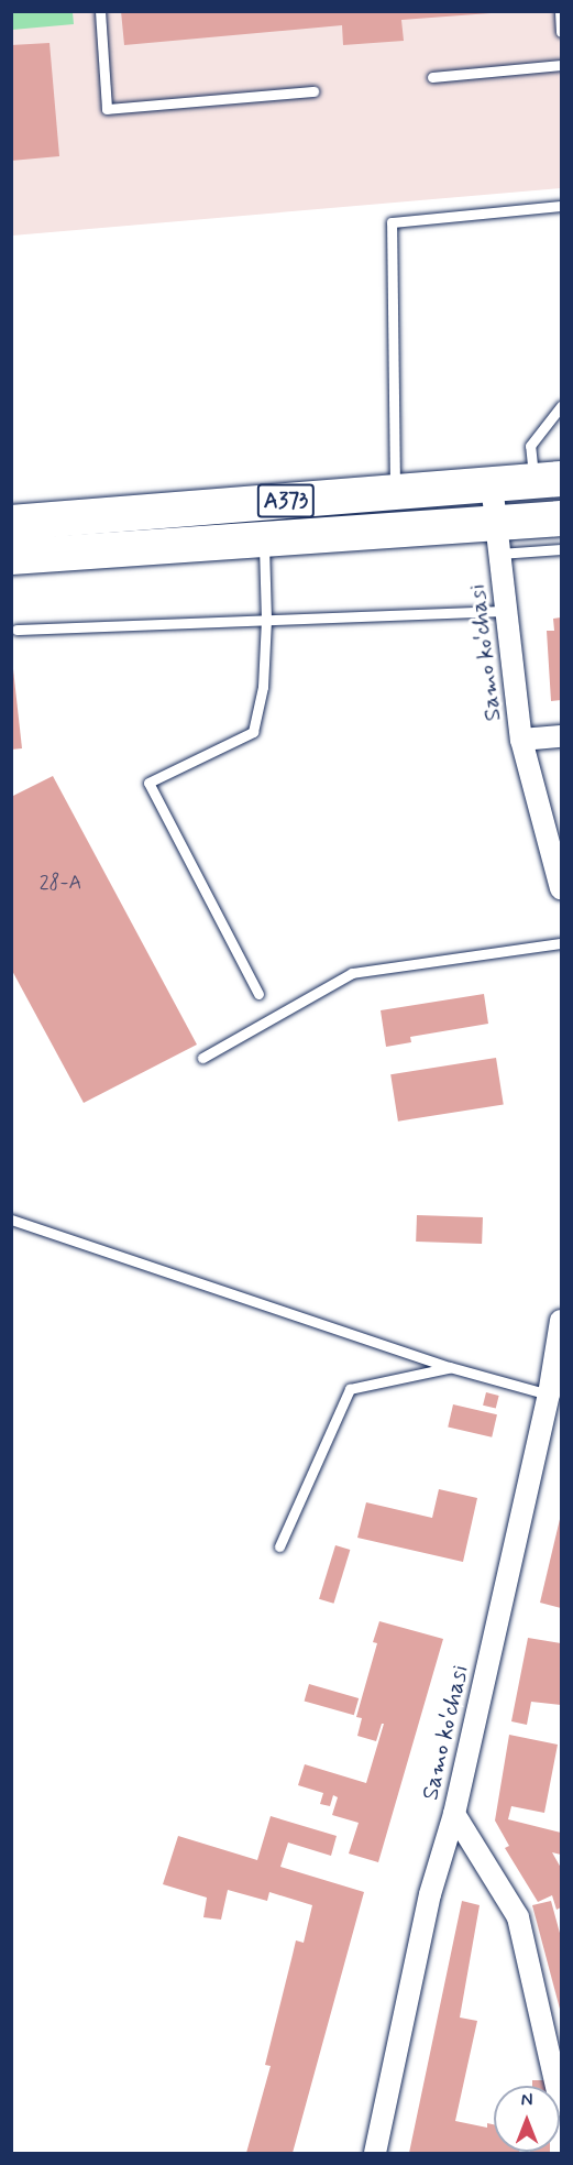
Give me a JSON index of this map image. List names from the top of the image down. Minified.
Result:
{"streets":{"highway":["A373"],"street":["Samo koʻchasi"]},"crossings":[["A373","Samo koʻchasi"]],"house_numbers":["28-A"],"north":"top"}
